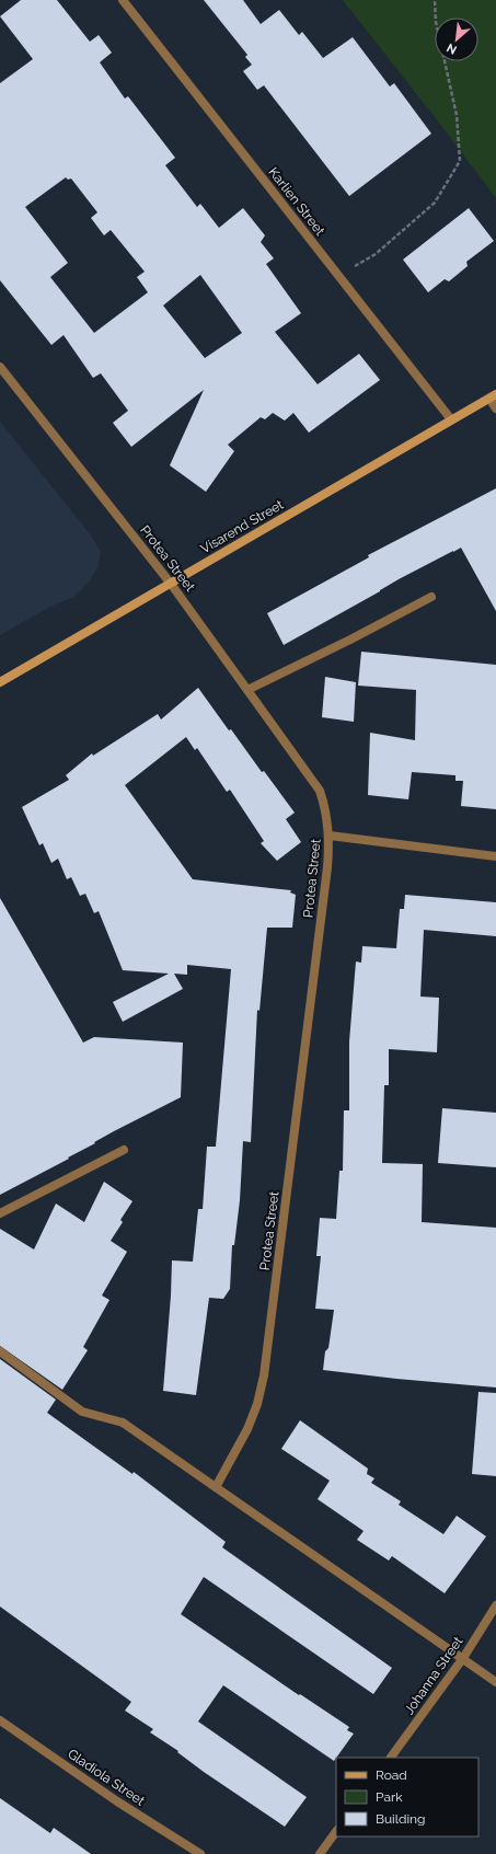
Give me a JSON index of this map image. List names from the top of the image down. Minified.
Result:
{"streets":{"street":["Karlien Street","Visarend Street","Protea Street","Johanna Street","Gladiola Street"]},"crossings":[["Karlien Street","Visarend Street"],["Visarend Street","Protea Street"]],"legend":["Road","Park","Building"],"north":"bottom left"}
